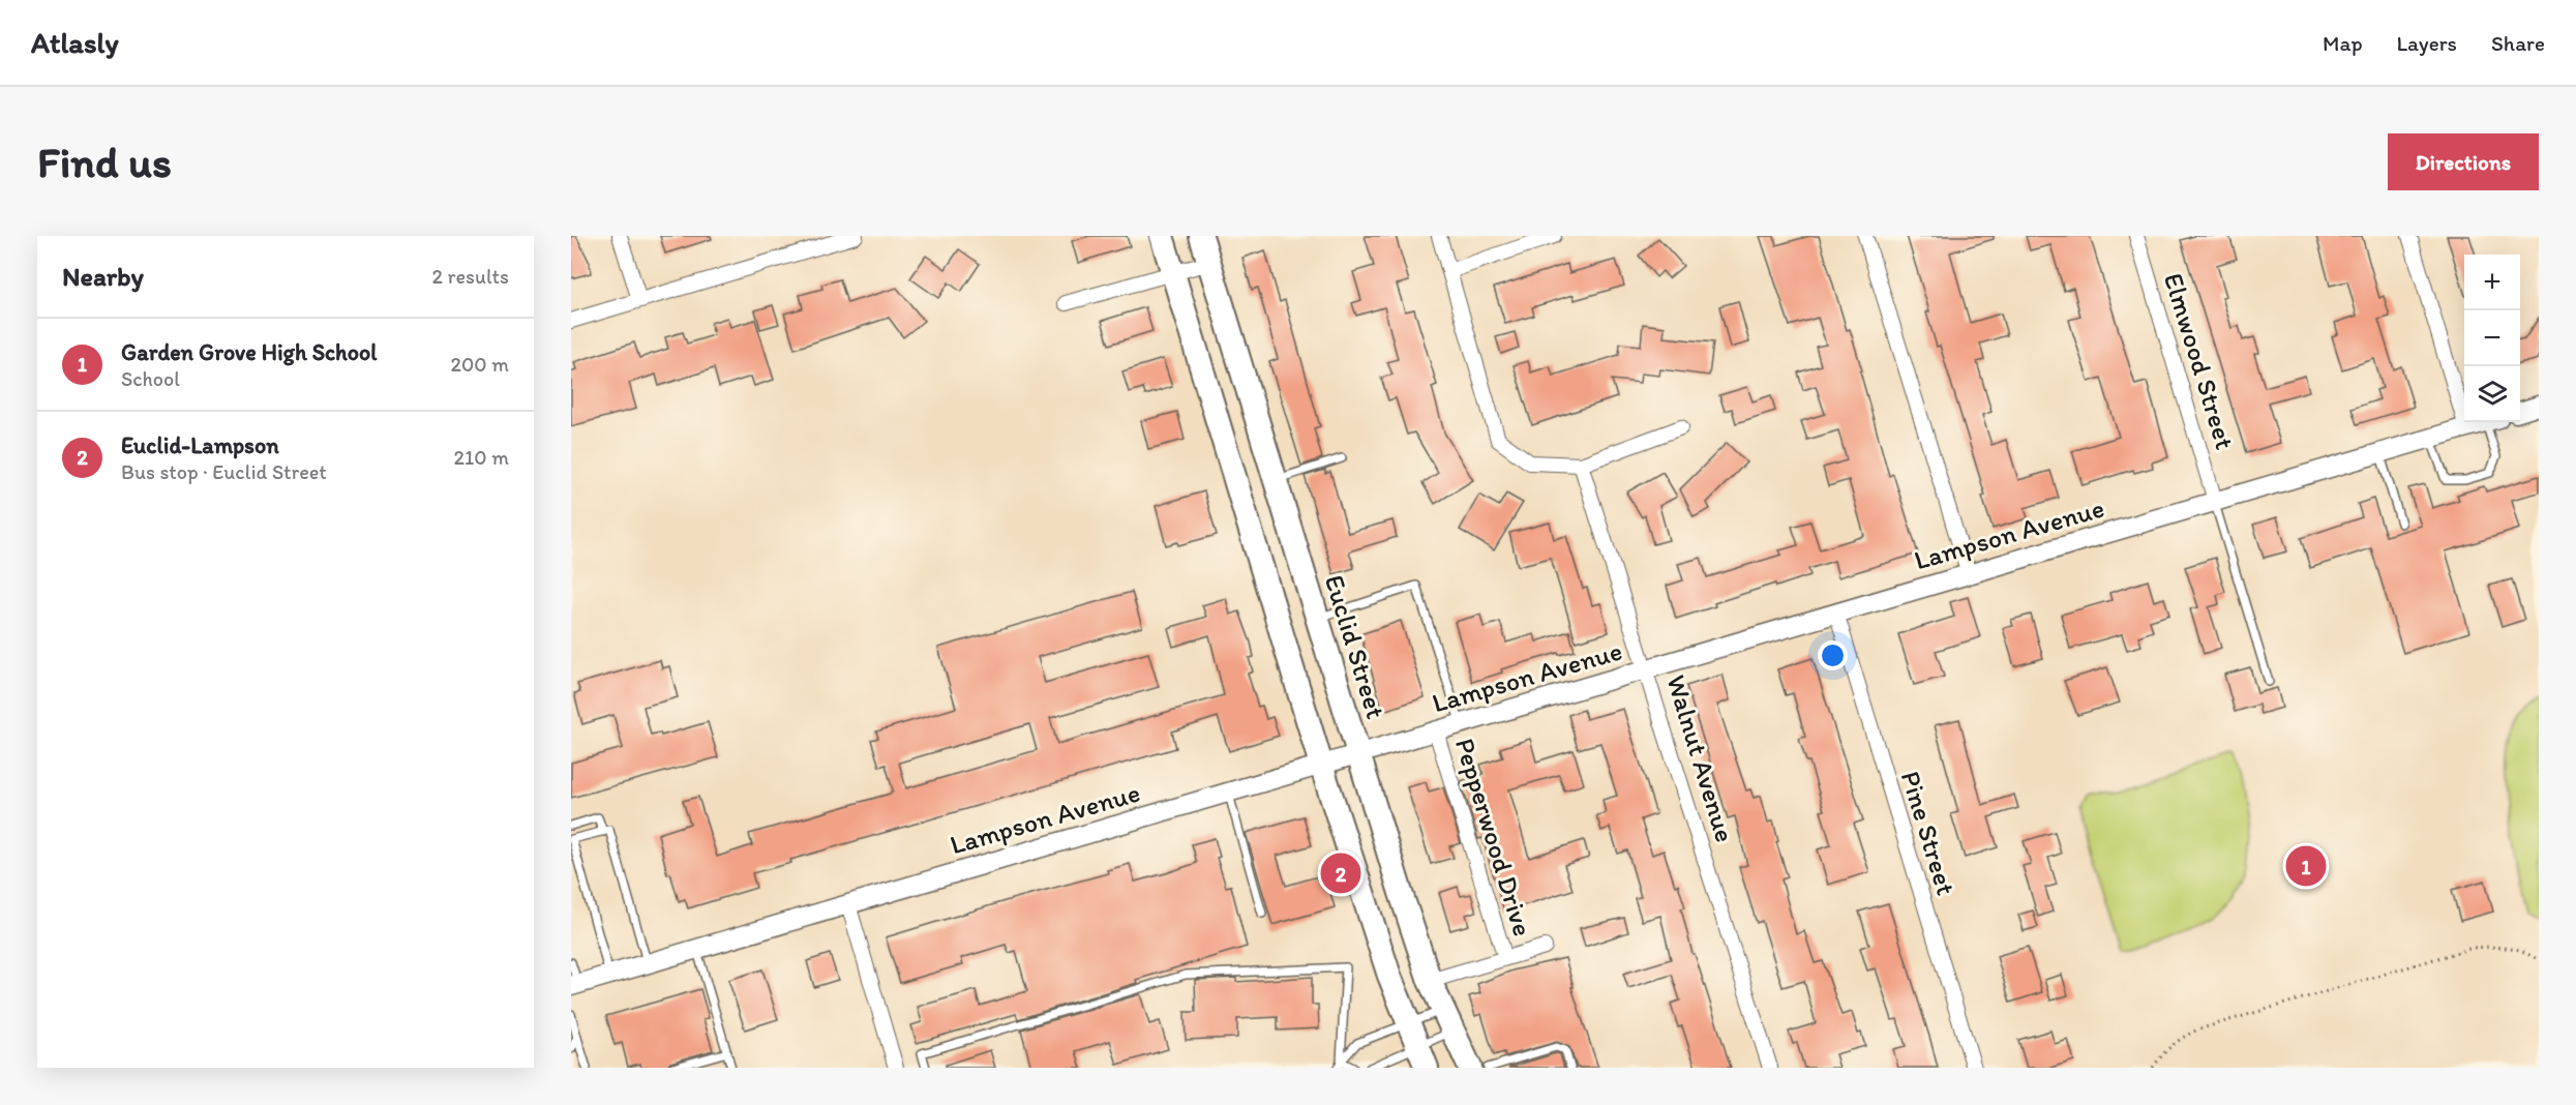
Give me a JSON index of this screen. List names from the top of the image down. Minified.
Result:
{"streets":{"main road":["Euclid Street"],"street":["Elmwood Street","Lampson Avenue","Walnut Avenue","Pine Street","Pepperwood Drive"]},"crossings":[["Elmwood Street","Lampson Avenue"],["Lampson Avenue","Euclid Street"],["Lampson Avenue","Walnut Avenue"],["Lampson Avenue","Pine Street"],["Lampson Avenue","Pepperwood Drive"]],"page":{"header":"Atlasly","nav":["Map","Layers","Share"],"buttons":"Directions","title":"Find us","heading":["Nearby","2 results"],"map_buttons":["+","−"],"list":[{"mark":"1","name":"Garden Grove High School","note":"School","value":"200 m"},{"mark":"2","name":"Euclid-Lampson","note":"Bus stop · Euclid Street","value":"210 m"}],"pins":["1","2"]}}
